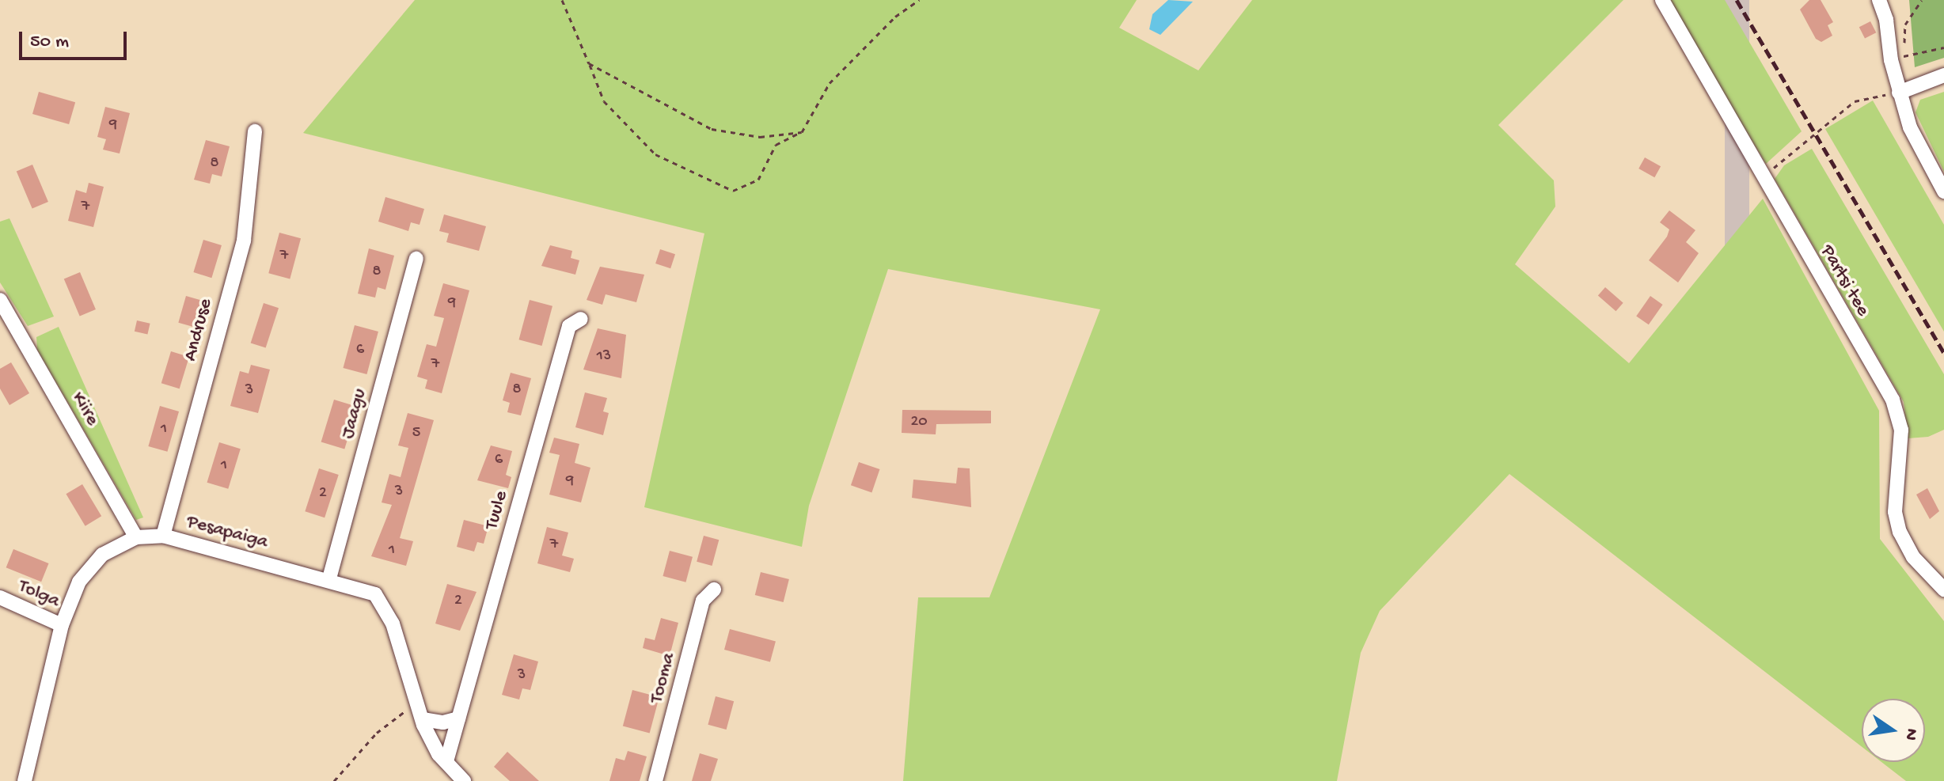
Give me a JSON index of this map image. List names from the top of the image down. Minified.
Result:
{"streets":{"street":["Partsi tee","Andruse","Kiire","Jaagu","Tuule","Pesapaiga","Tolga","Tooma"]},"crossings":[["Andruse","Pesapaiga"],["Kiire","Pesapaiga"],["Jaagu","Pesapaiga"],["Tuule","Pesapaiga"],["Pesapaiga","Tolga"]],"house_numbers":["9","8","7","7","8","9","6","13","7","8","3","20","1","5","6","1","9","3","2","7","1","2","3"],"scale_bar":"50 m","north":"right"}
